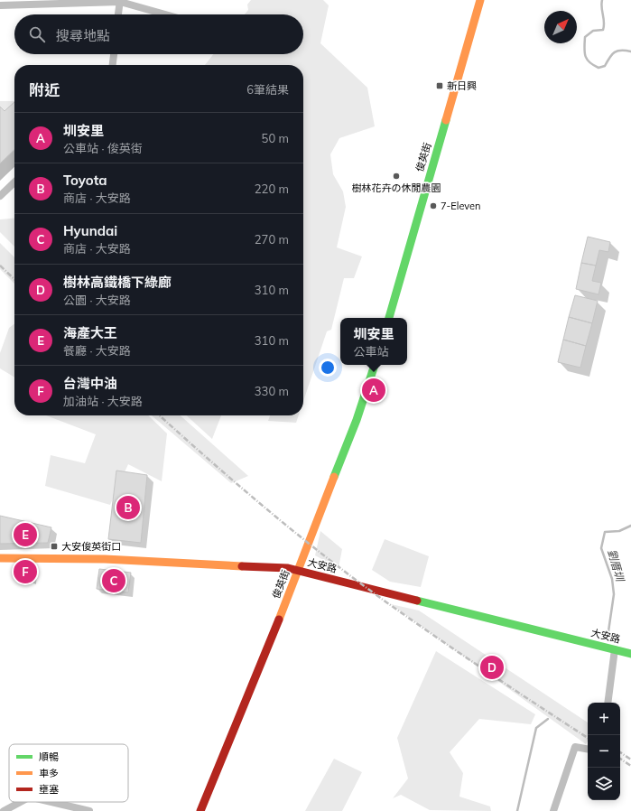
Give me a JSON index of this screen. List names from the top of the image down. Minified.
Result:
{"streets":{"street":["俊英街","大安路"]},"crossings":[["俊英街","大安路"]],"water":["劉厝圳"],"places":{"transit":["新日興","大安俊英街口"],"other":["樹林花卉の休閒農園","7-Eleven"]},"legend":["順暢","車多","壅塞"],"north":"top right","page":{"search":"搜尋地點","heading":["附近","6筆結果"],"list":[{"mark":"A","name":"圳安里","note":"公車站 · 俊英街","value":"50 m"},{"mark":"B","name":"Toyota","note":"商店 · 大安路","value":"220 m"},{"mark":"C","name":"Hyundai","note":"商店 · 大安路","value":"270 m"},{"mark":"D","name":"樹林高鐵橋下綠廊","note":"公園 · 大安路","value":"310 m"},{"mark":"E","name":"海產大王","note":"餐廳 · 大安路","value":"310 m"},{"mark":"F","name":"台灣中油","note":"加油站 · 大安路","value":"330 m"}],"popup":["圳安里","公車站"],"pins":["A","B","E","F","C","D"],"map_buttons":["+","−"]}}
